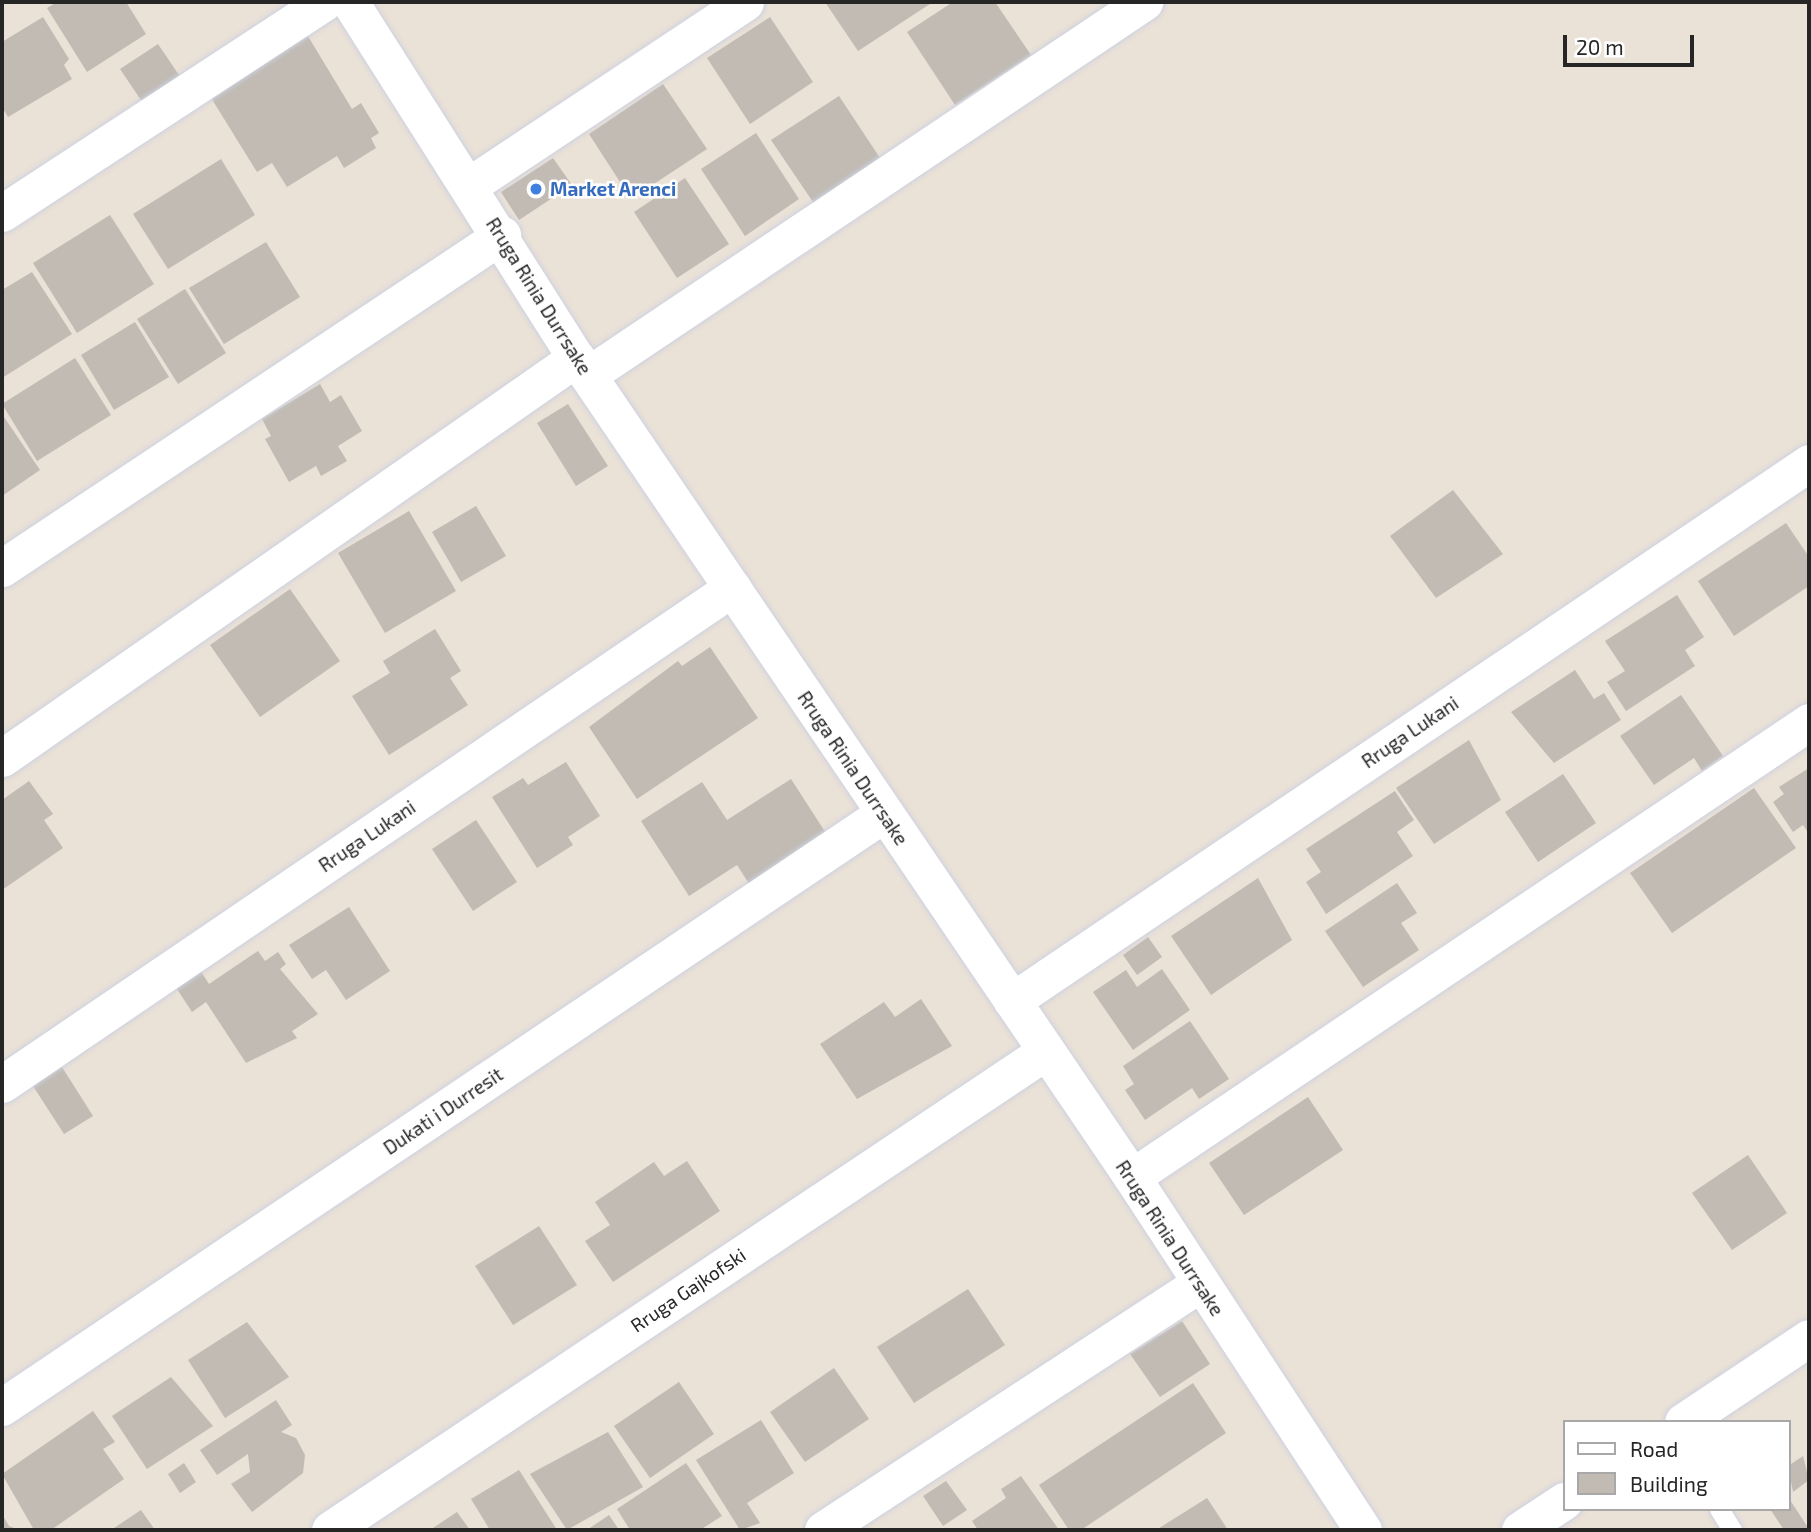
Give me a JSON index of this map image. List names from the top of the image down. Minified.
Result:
{"streets":{"street":["Rruga Rinia Durrsake","Rruga Lukani","Dukati i Durresit","Rruga Gajkofski"]},"crossings":[["Rruga Rinia Durrsake","Rruga Lukani"],["Rruga Rinia Durrsake","Dukati i Durresit"],["Rruga Rinia Durrsake","Rruga Gajkofski"]],"places":["Market Arenci"],"legend":["Road","Building"],"scale_bar":"20 m"}
